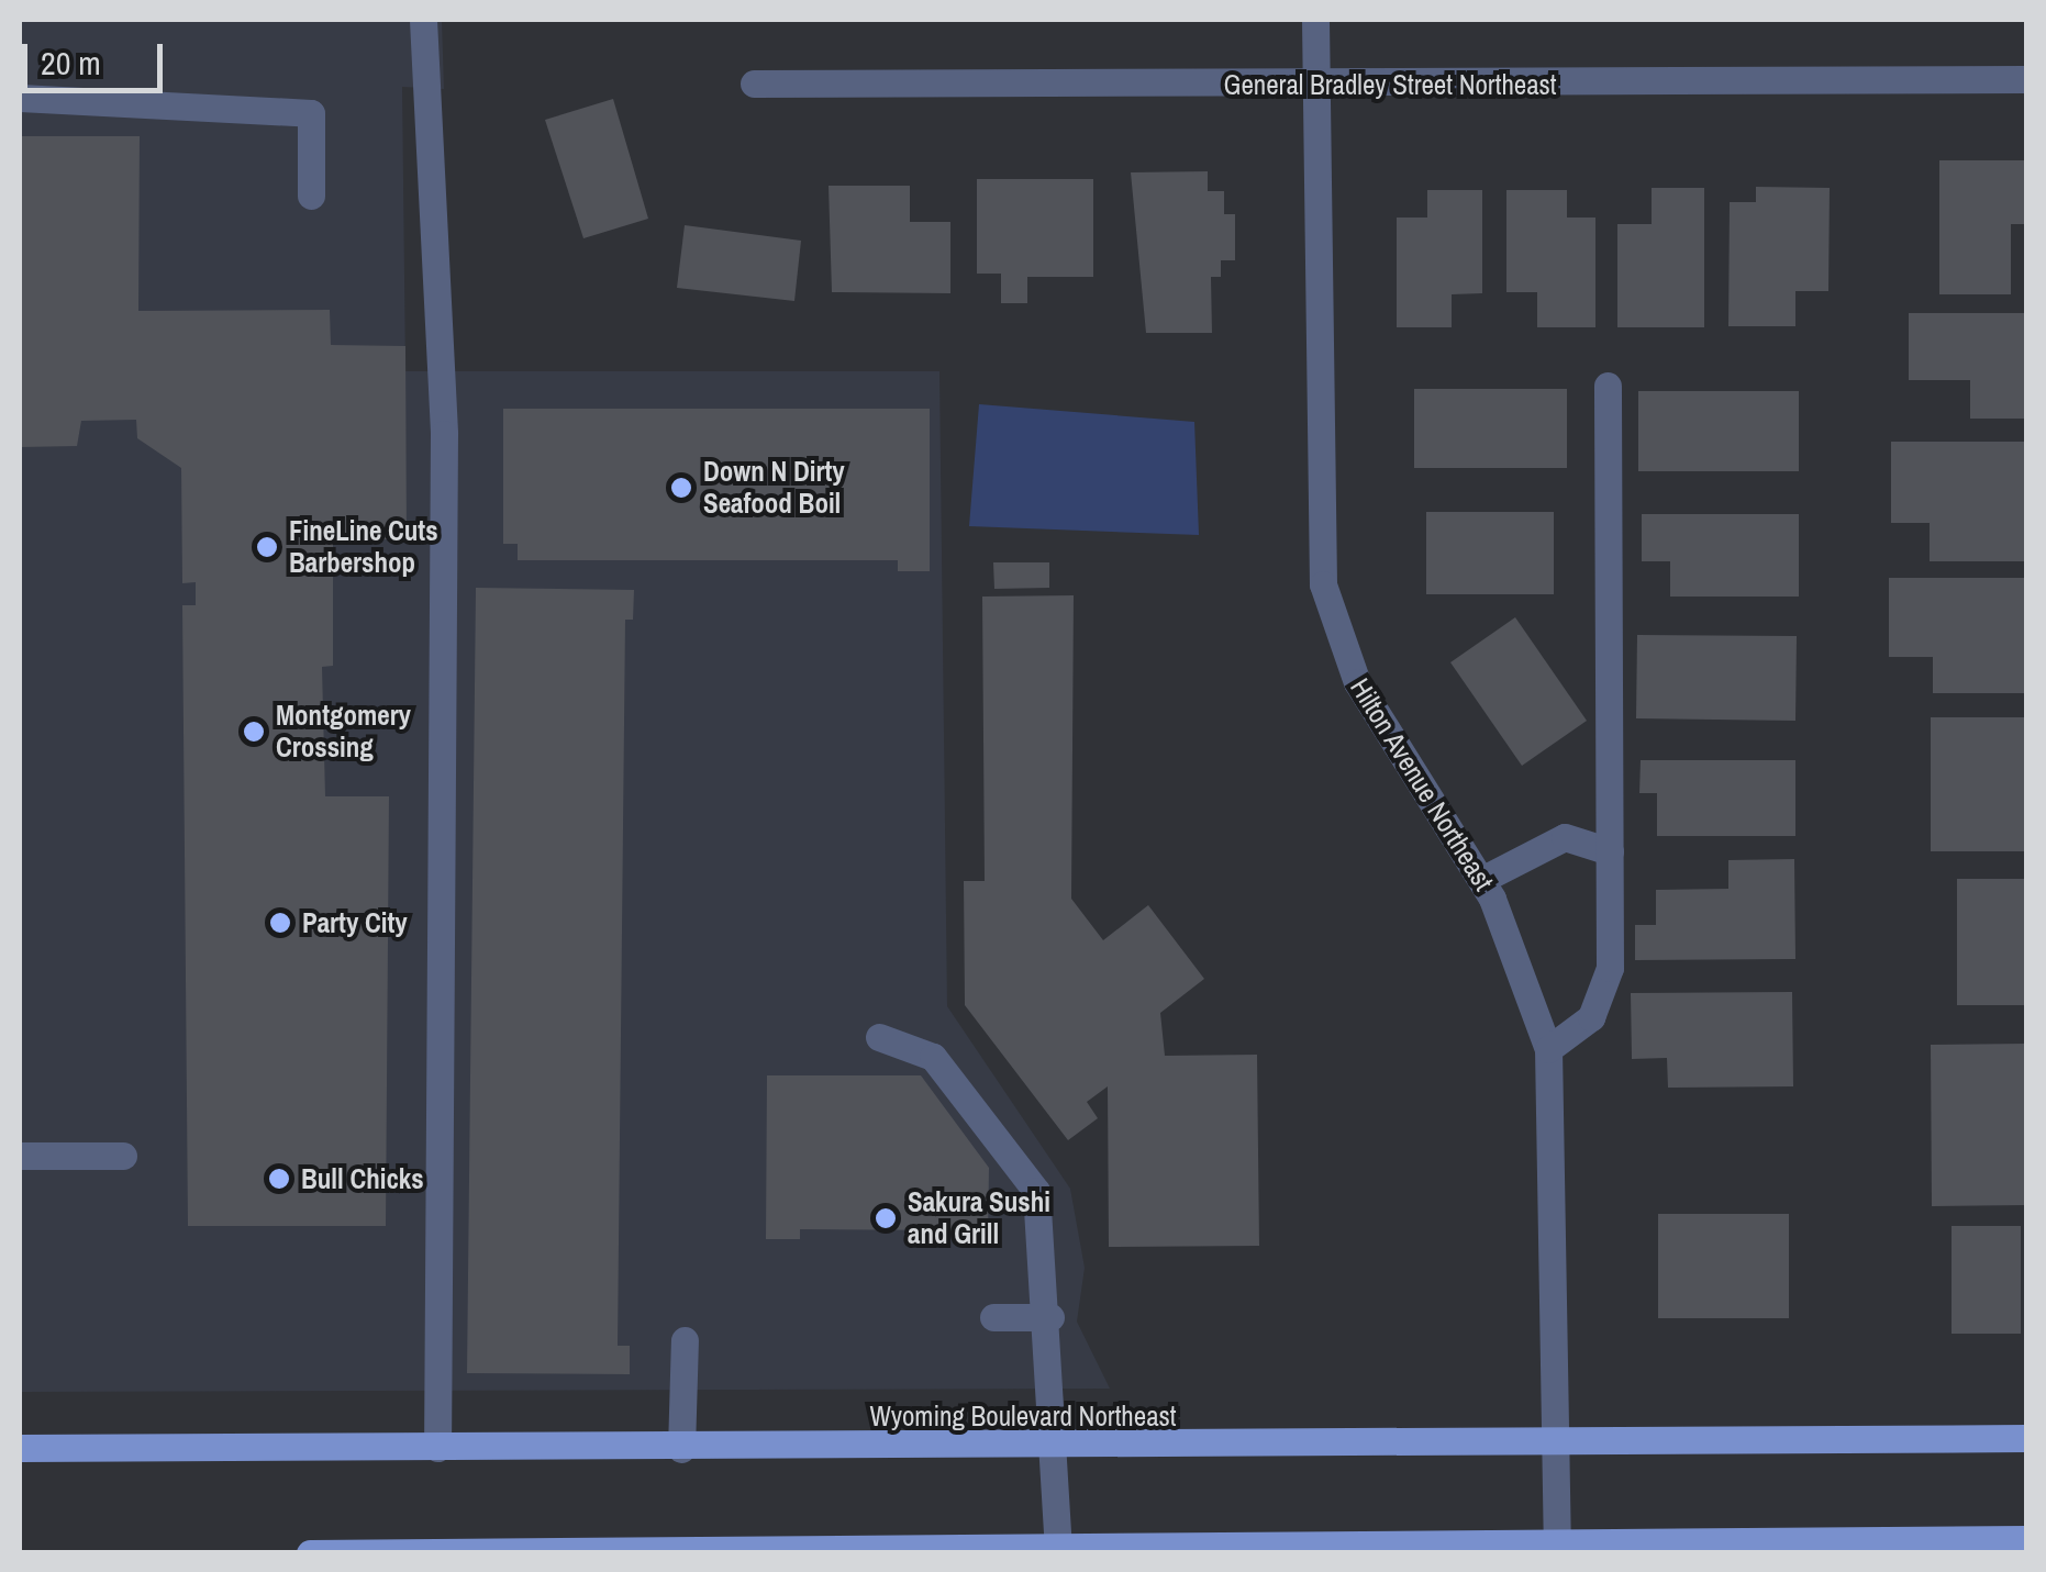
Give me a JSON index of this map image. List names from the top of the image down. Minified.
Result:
{"streets":{"main road":["Wyoming Boulevard Northeast"],"street":["General Bradley Street Northeast","Hilton Avenue Northeast"]},"crossings":[["General Bradley Street Northeast","Hilton Avenue Northeast"],["Hilton Avenue Northeast","Wyoming Boulevard Northeast"]],"places":["Down N Dirty Seafood Boil","FineLine Cuts Barbershop","Montgomery Crossing","Party City","Bull Chicks","Sakura Sushi and Grill"],"scale_bar":"20 m"}
